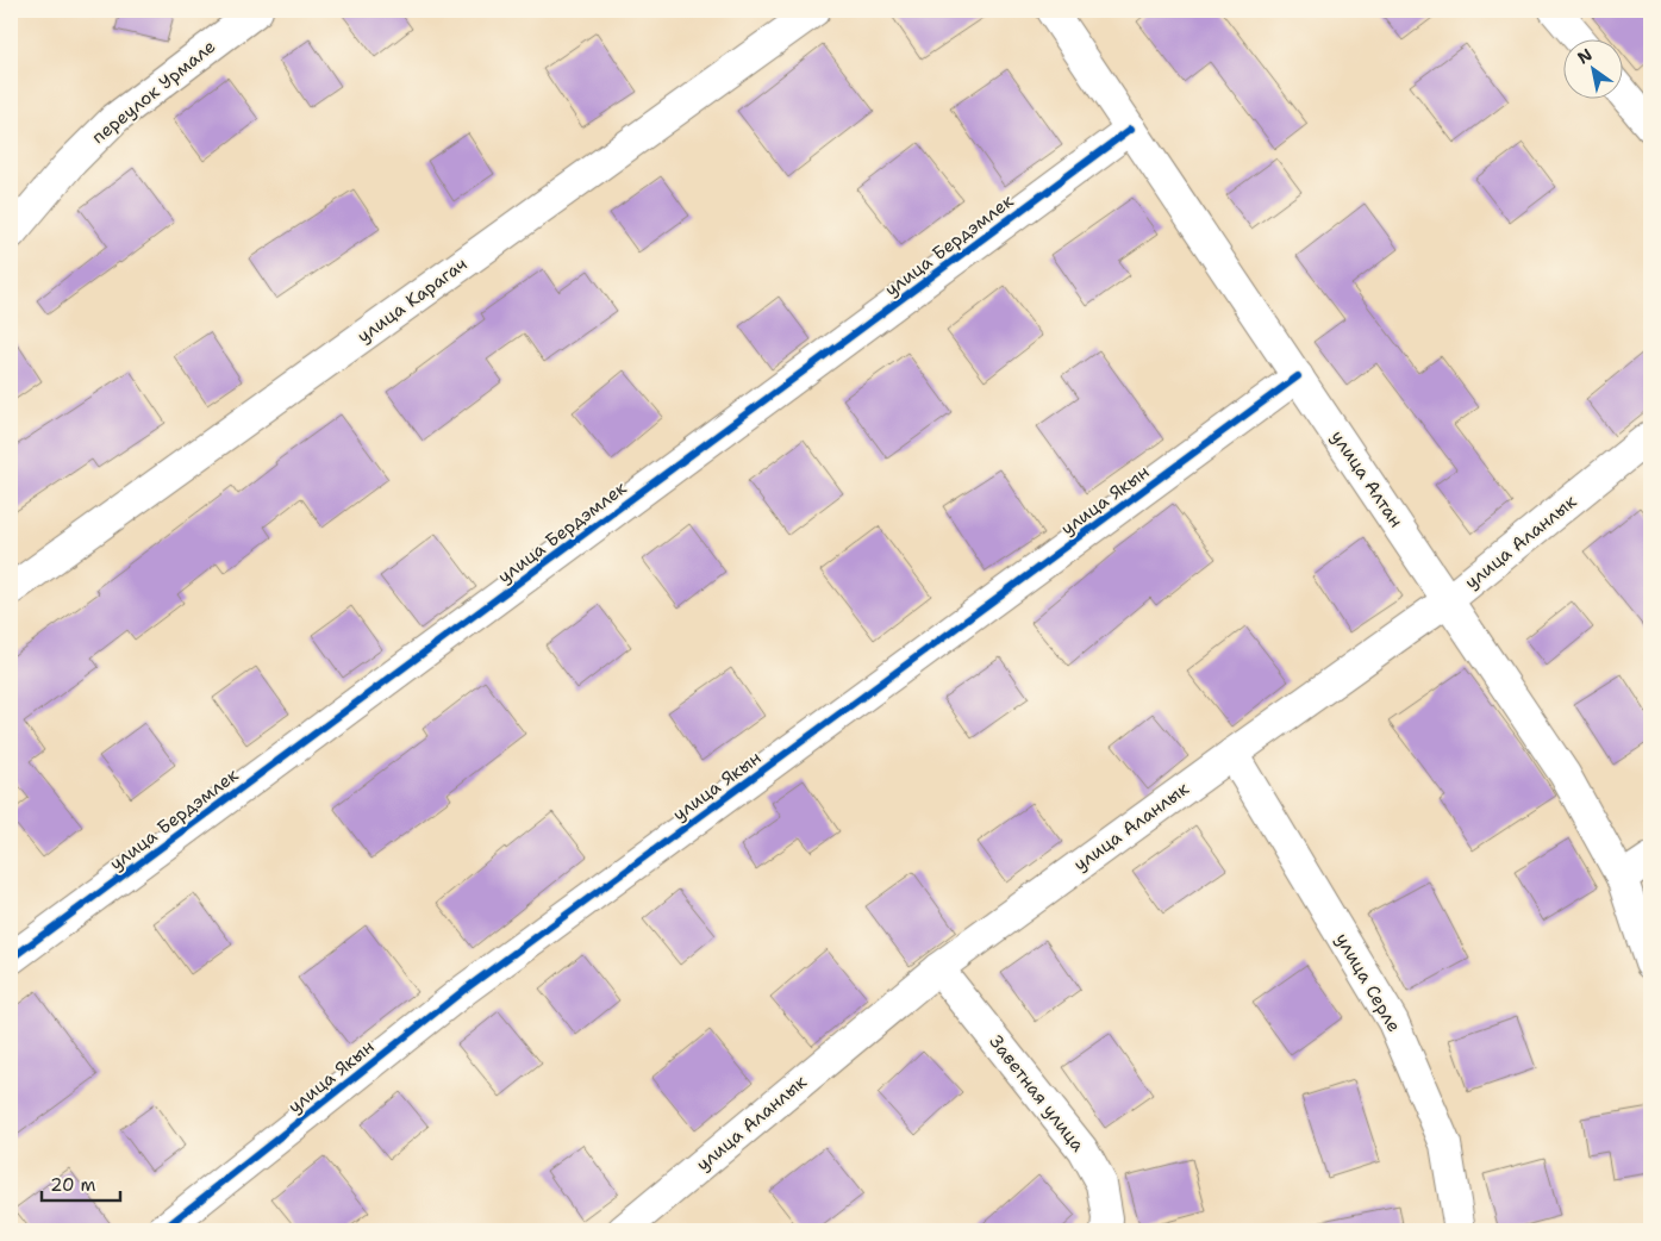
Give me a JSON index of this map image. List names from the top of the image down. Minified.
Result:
{"streets":{"street":["переулок Урмале","улица Бердэмлек","улица Карагач","улица Алтан","улица Якын","улица Аланлык","улица Серле","Заветная улица"]},"crossings":[["улица Бердэмлек","улица Алтан"],["улица Алтан","улица Якын"],["улица Алтан","улица Аланлык"],["улица Аланлык","улица Серле"],["улица Аланлык","Заветная улица"]],"scale_bar":"20 m","north":"top left"}
